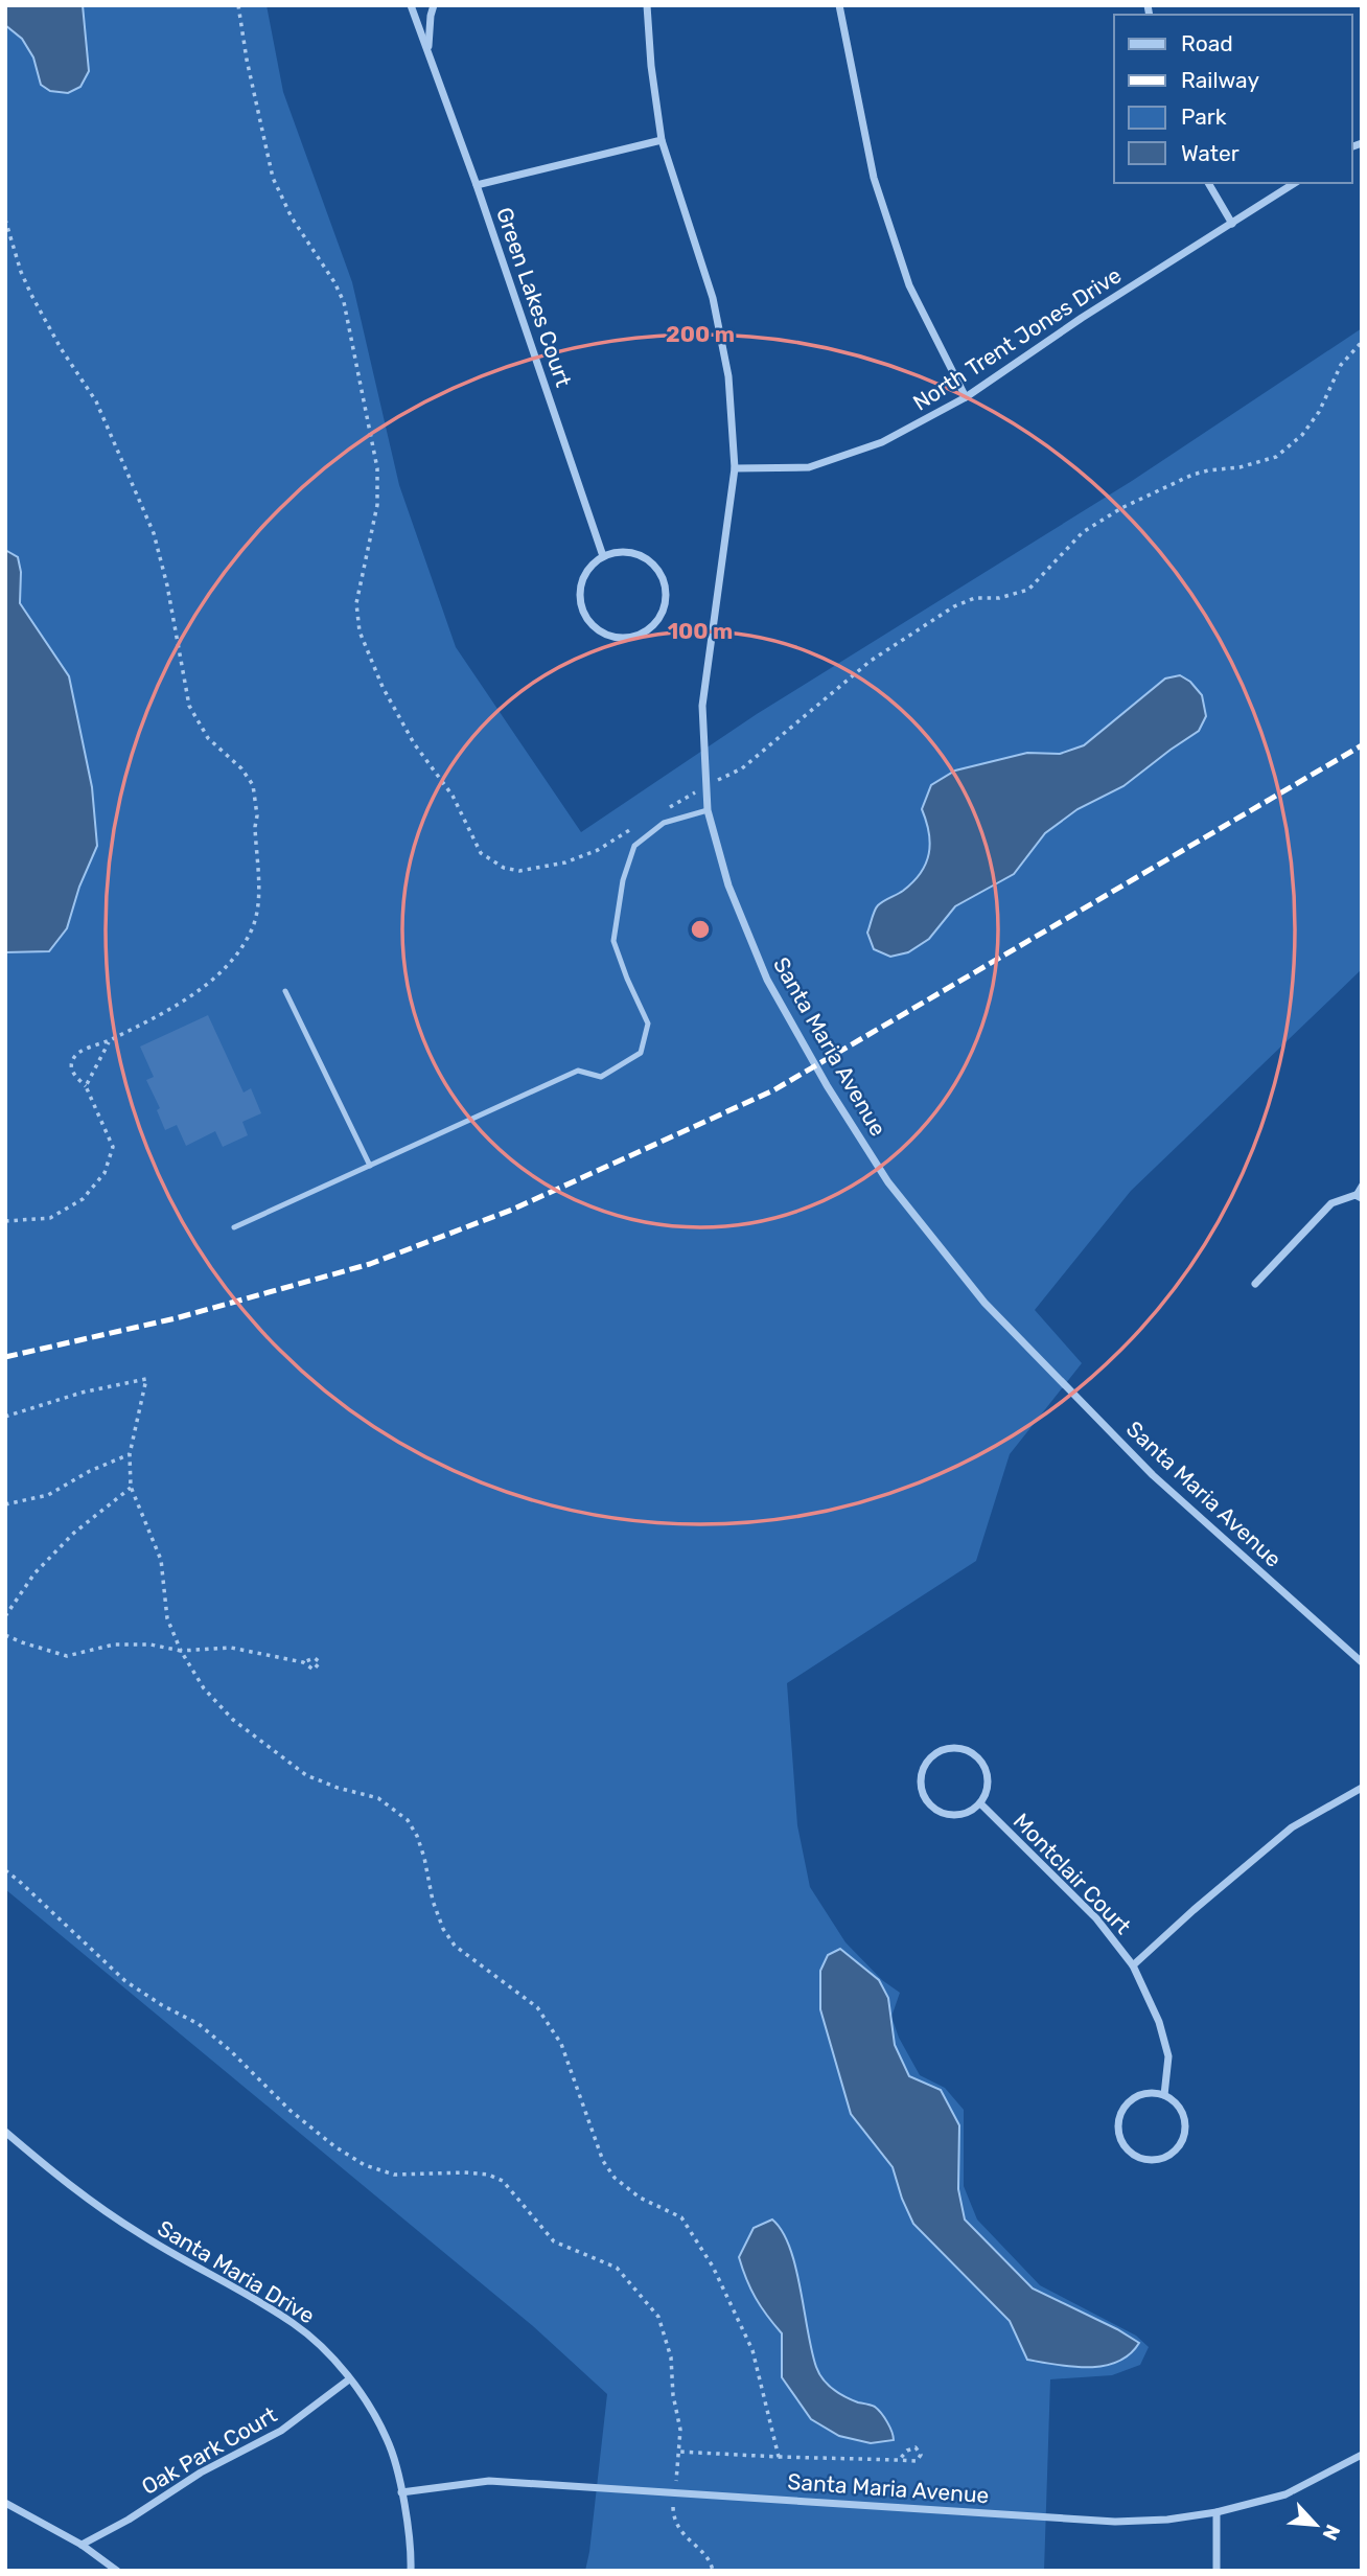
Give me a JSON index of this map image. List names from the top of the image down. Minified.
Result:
{"streets":{"street":["Green Lakes Court","North Trent Jones Drive","Santa Maria Avenue","Montclair Court","Santa Maria Drive","Oak Park Court"]},"crossings":[["North Trent Jones Drive","Santa Maria Avenue"],["Santa Maria Avenue","Santa Maria Drive"],["Santa Maria Drive","Oak Park Court"]],"legend":["Road","Railway","Park","Water"],"north":"bottom right","rings":["200 m","100 m"]}
